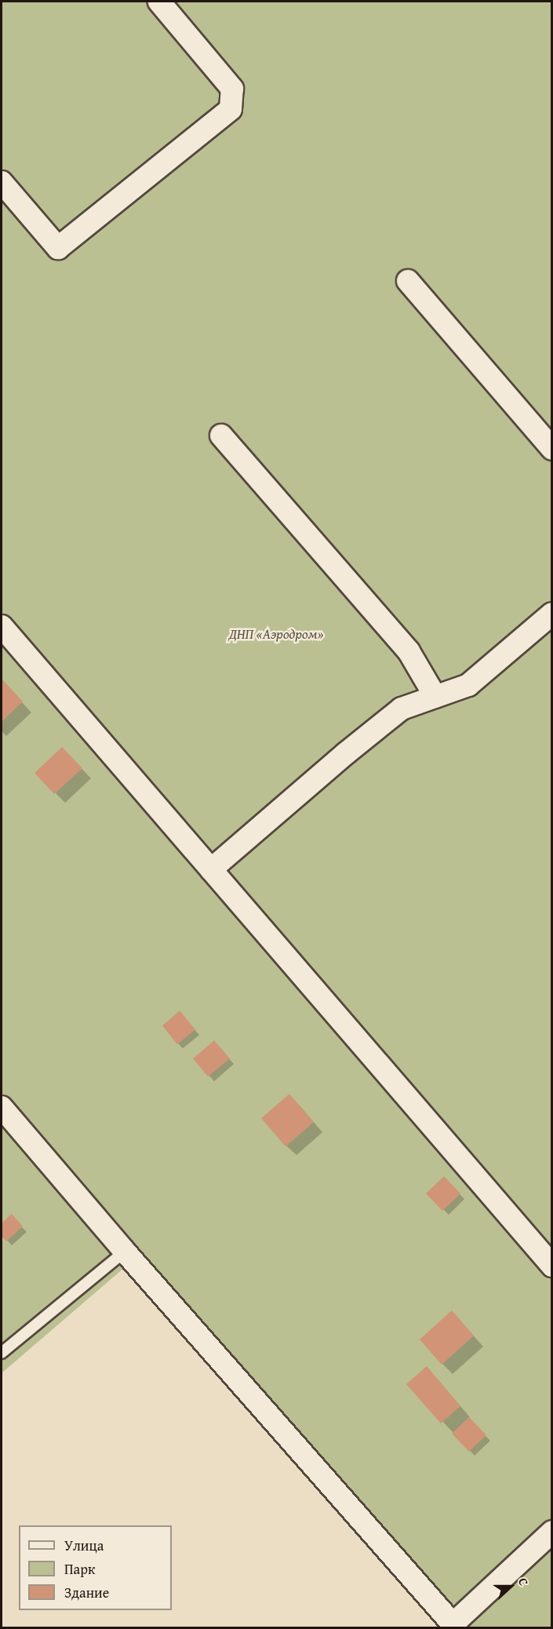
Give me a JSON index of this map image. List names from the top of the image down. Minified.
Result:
{"parks":["ДНП «Аэродром»"],"legend":["Улица","Парк","Здание"],"north":"right"}
